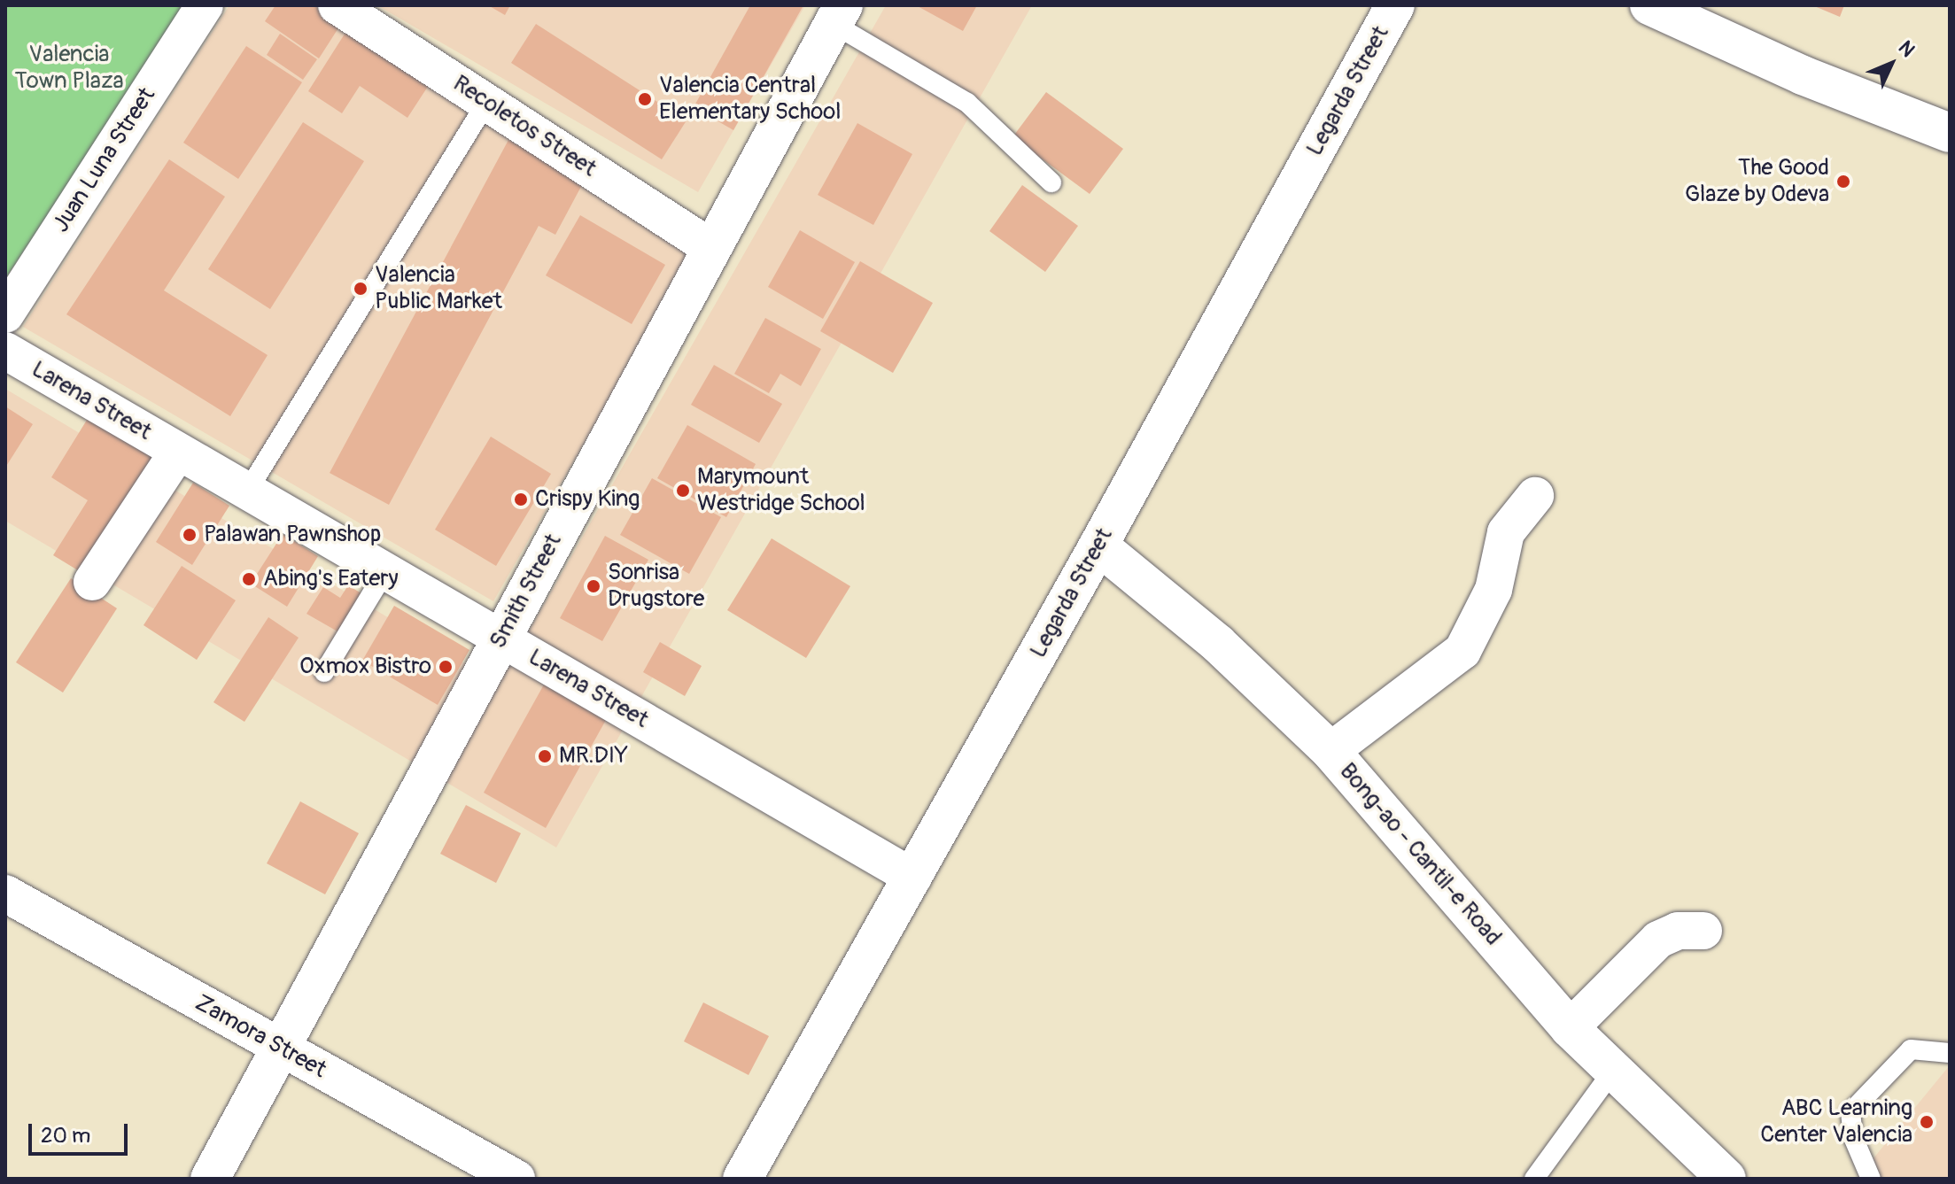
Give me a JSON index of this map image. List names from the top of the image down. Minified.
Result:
{"streets":{"street":["Legarda Street","Recoletos Street","Juan Luna Street","Larena Street","Smith Street","Bong-ao - Cantil-e Road","Zamora Street"]},"crossings":[["Legarda Street","Larena Street"],["Legarda Street","Bong-ao - Cantil-e Road"],["Recoletos Street","Smith Street"],["Larena Street","Smith Street"],["Smith Street","Zamora Street"]],"parks":["Valencia Town Plaza"],"places":["Valencia Central Elementary School","The Good Glaze by Odeva","Valencia Public Market","Marymount Westridge School","Crispy King","Palawan Pawnshop","Abing's Eatery","Sonrisa Drugstore","Oxmox Bistro","MR.DIY","ABC Learning Center Valencia"],"scale_bar":"20 m","north":"top right"}
